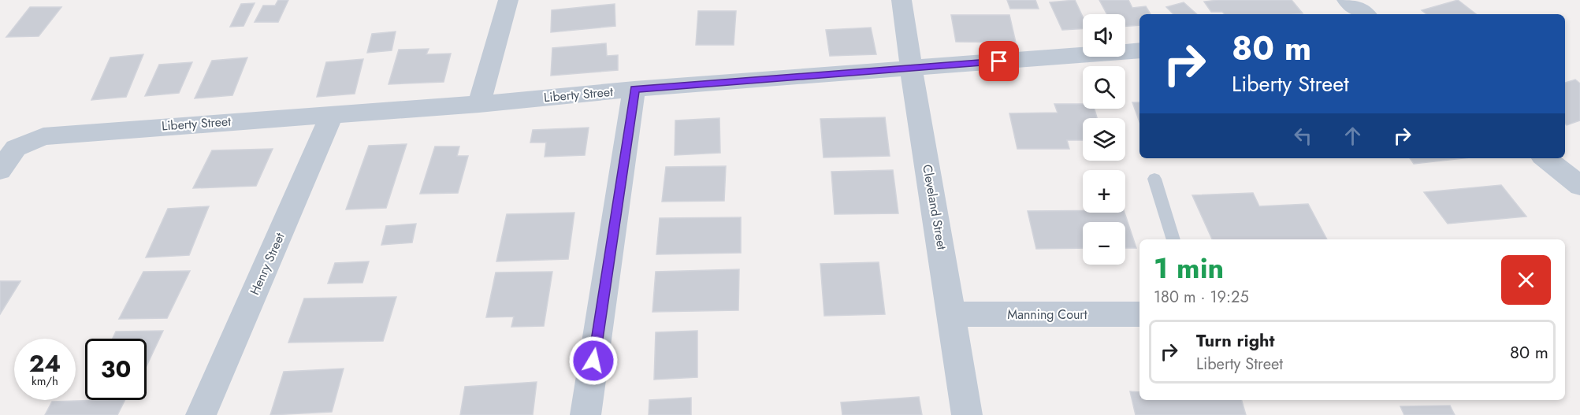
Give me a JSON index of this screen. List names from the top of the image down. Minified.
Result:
{"streets":{"street":["Liberty Street","Cleveland Street","Henry Street","Manning Court"]},"crossings":[["Liberty Street","Cleveland Street"],["Liberty Street","Henry Street"],["Cleveland Street","Manning Court"]],"page":{"map_buttons":["+","−"],"turn":["80 m","Liberty Street"],"heading":["1 min","180 m · 19:25"],"list":[{"name":"Turn right","note":"Liberty Street","value":"80 m"}],"speed":"24 km/h","limit":"30"}}
